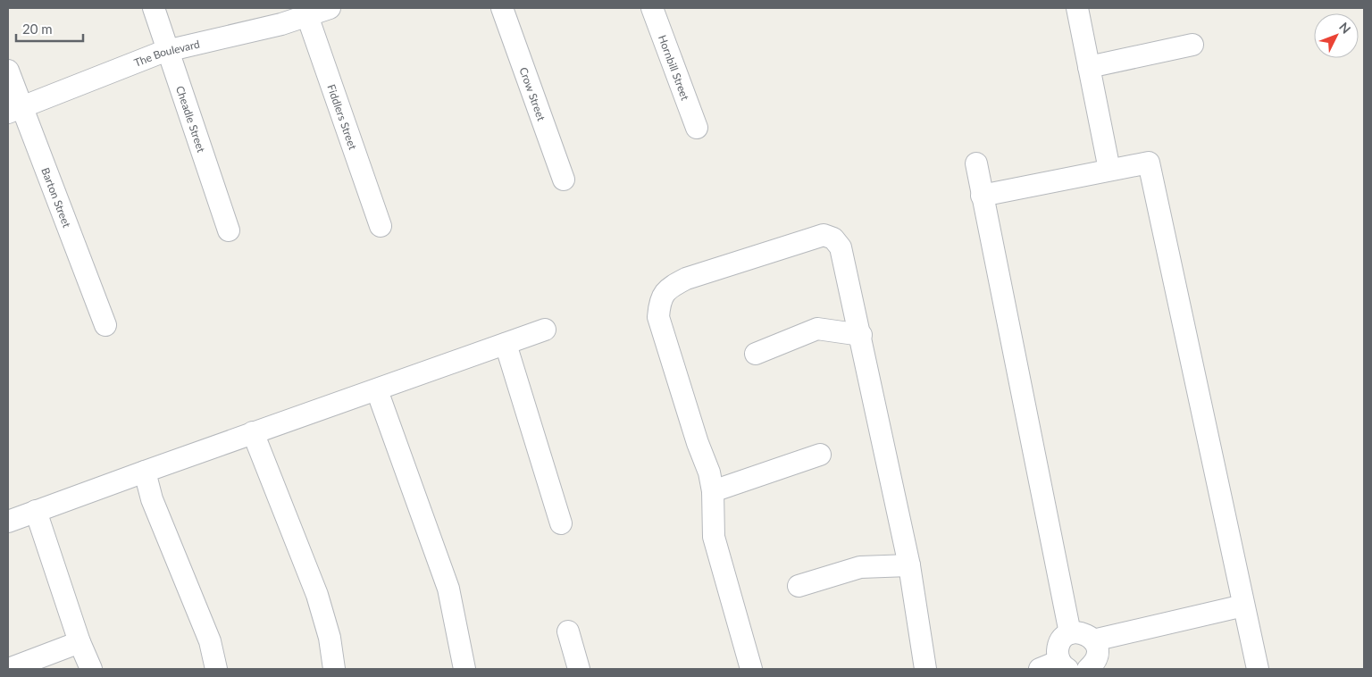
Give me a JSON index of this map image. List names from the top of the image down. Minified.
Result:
{"streets":{"street":["The Boulevard","Hornbill Street","Crow Street","Fiddlers Street","Cheadle Street","Barton Street"]},"crossings":[["The Boulevard","Fiddlers Street"],["The Boulevard","Cheadle Street"],["The Boulevard","Barton Street"]],"scale_bar":"20 m","north":"top right"}
